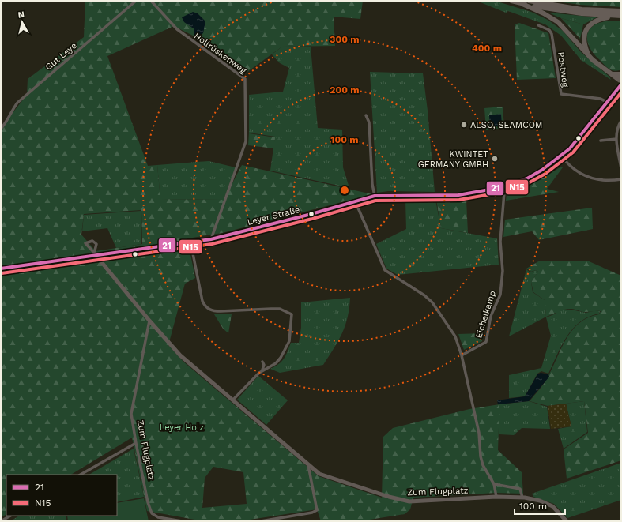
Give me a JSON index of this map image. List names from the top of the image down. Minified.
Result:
{"streets":{"street":["Hollrüskenweg","Gut Leye","Postweg","Leyer Straße","Eichelkamp","Zum Flugplatz"]},"crossings":[["Hollrüskenweg","Leyer Straße"],["Postweg","Leyer Straße"],["Leyer Straße","Eichelkamp"],["Leyer Straße","Zum Flugplatz"]],"parks":["Leyer Holz"],"places":["ALSO, SEAMCOM","KWINTET GERMANY GMBH"],"lines":["transit line 21","transit line N15"],"legend":["21","N15"],"scale_bar":"100 m","north":"top","rings":["300 m","400 m","200 m","100 m"]}
